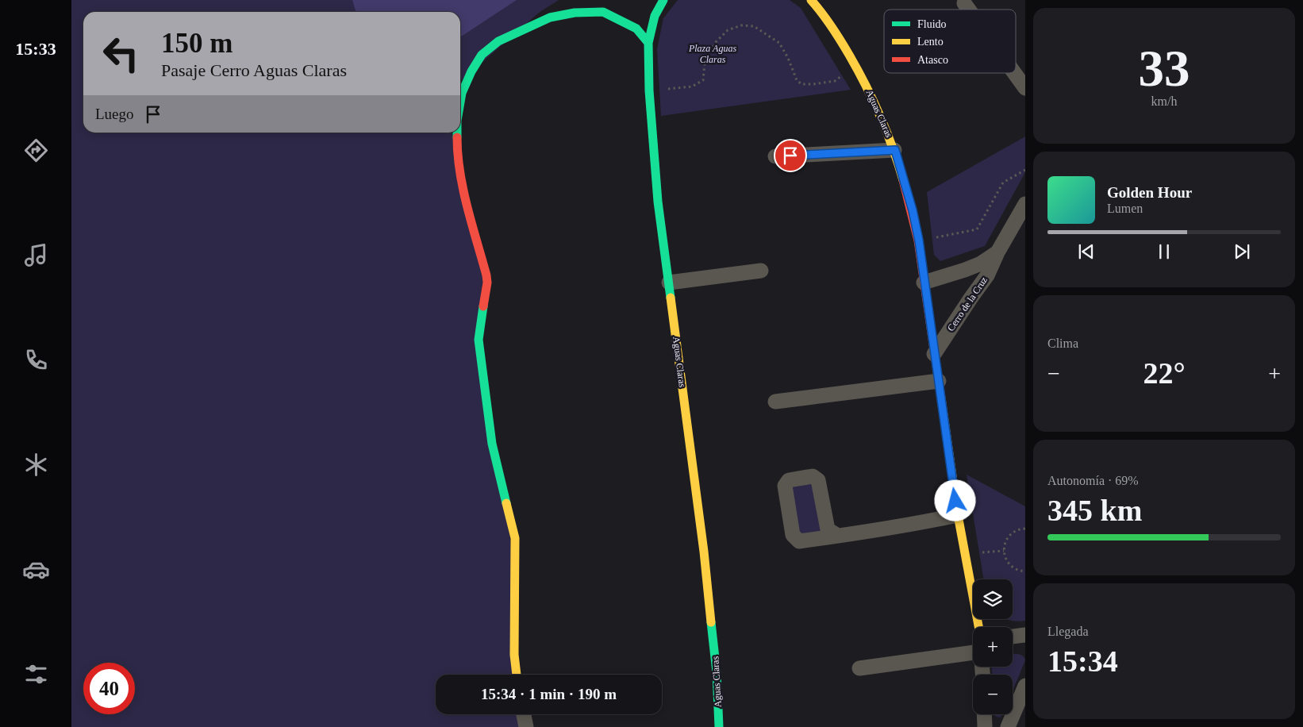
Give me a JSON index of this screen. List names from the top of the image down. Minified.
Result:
{"streets":{"street":["Aguas Claras","Cerro de la Cruz"]},"crossings":[["Aguas Claras","Cerro de la Cruz"]],"parks":["Plaza Aguas Claras"],"legend":["Fluido","Lento","Atasco"],"page":{"tabs":"15:33","tile":[["33","km/h"],"Clima",["Autonomía · 69%","345 km"],["Llegada","15:34"]],"turn":["150 m","Pasaje Cerro Aguas Claras"],"then":"Luego","song":["Golden Hour","Lumen"],"heat":["−","22°","+"],"map_buttons":["+","−"],"limit":"40","trip":"15:34 · 1 min · 190 m"}}
